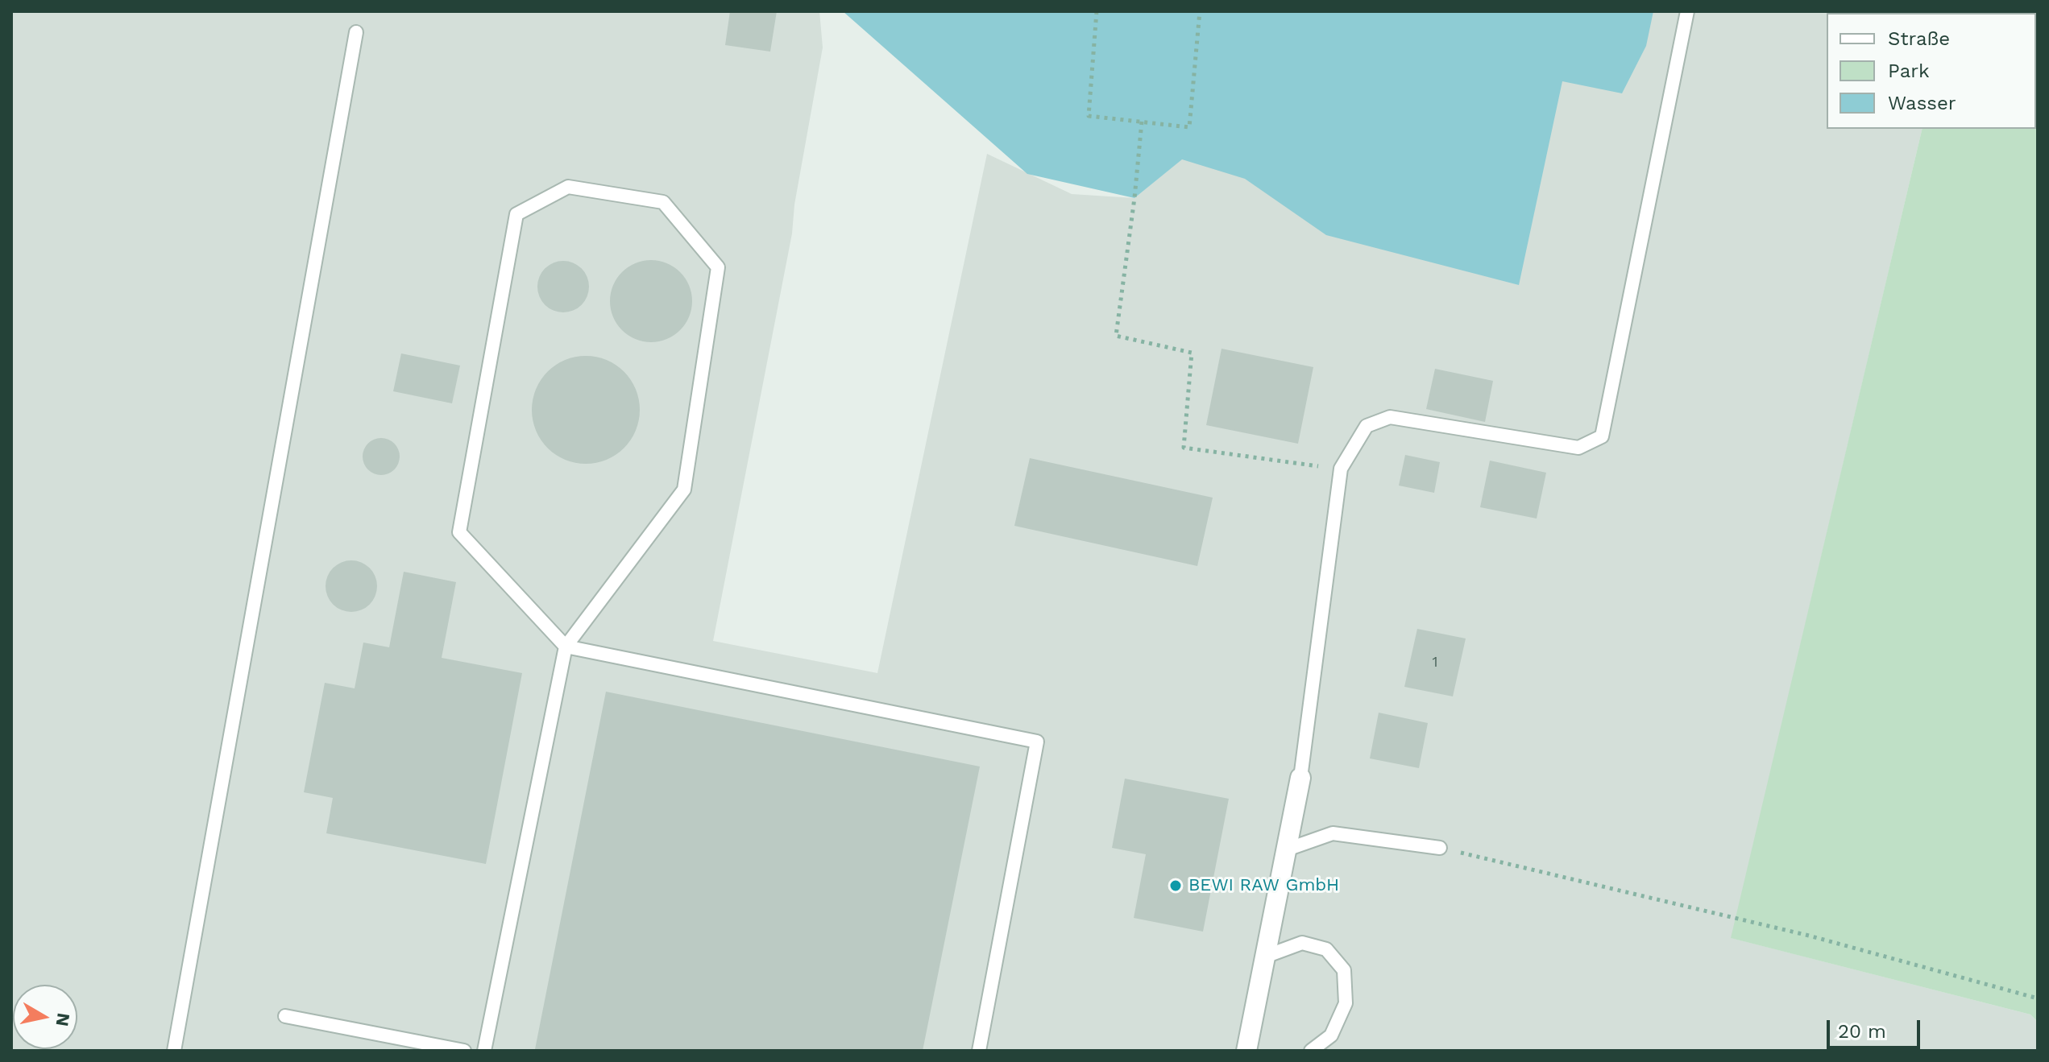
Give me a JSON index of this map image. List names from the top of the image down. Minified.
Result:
{"places":["BEWI RAW GmbH"],"house_numbers":["1"],"legend":["Straße","Park","Wasser"],"scale_bar":"20 m","north":"right"}
